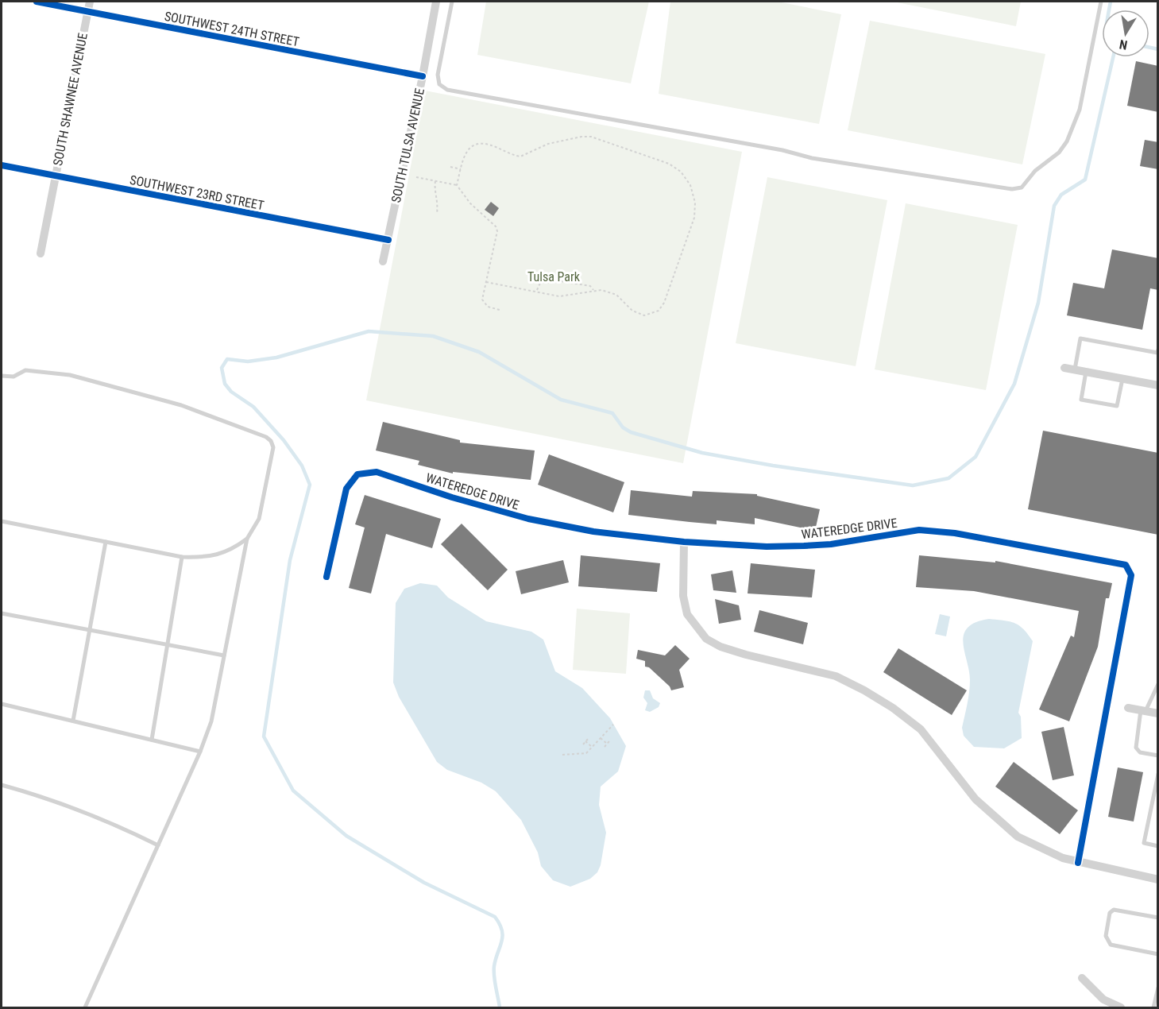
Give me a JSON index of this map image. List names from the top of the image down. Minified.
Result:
{"streets":{"street":["SOUTHWEST 24TH STREET","SOUTH SHAWNEE AVENUE","SOUTH TULSA AVENUE","SOUTHWEST 23RD STREET","WATEREDGE DRIVE"]},"crossings":[["SOUTHWEST 24TH STREET","SOUTH SHAWNEE AVENUE"],["SOUTHWEST 24TH STREET","SOUTH TULSA AVENUE"],["SOUTH SHAWNEE AVENUE","SOUTHWEST 23RD STREET"],["SOUTH TULSA AVENUE","SOUTHWEST 23RD STREET"]],"parks":["Tulsa Park"],"north":"bottom"}
